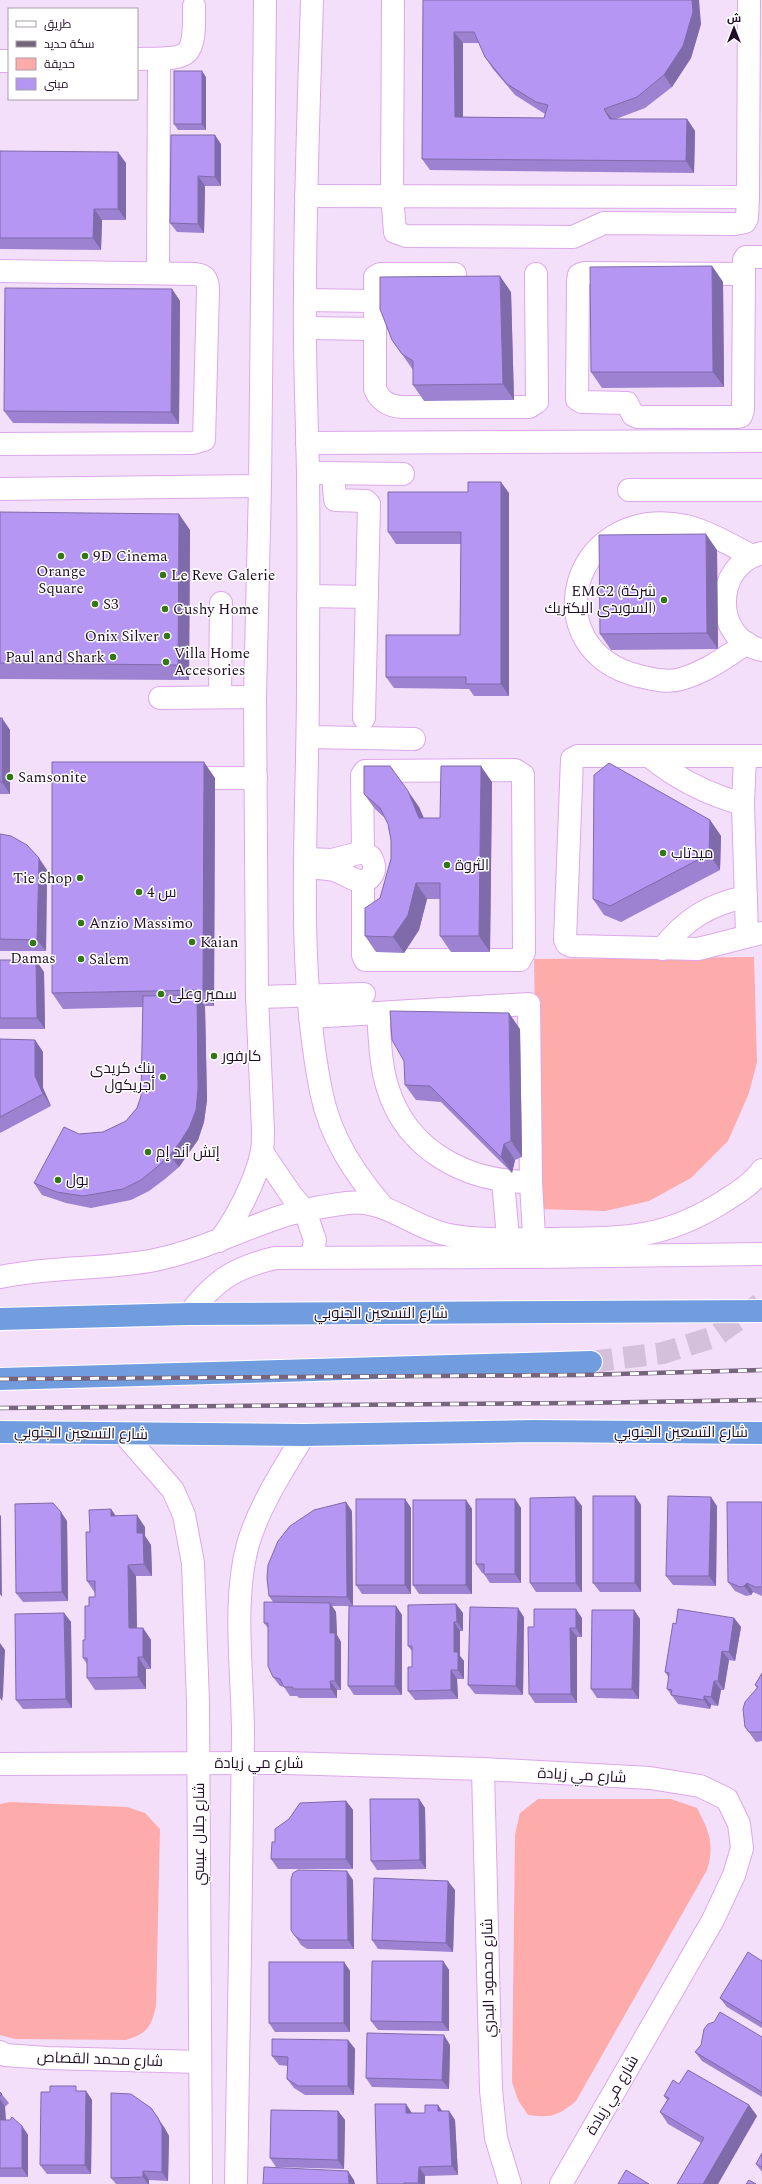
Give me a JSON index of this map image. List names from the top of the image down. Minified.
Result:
{"streets":{"highway":["شارع التسعين الجنوبي"],"street":["شارع مي زيادة","شارع جلال عيسي","شارع محمود البدري","شارع محمد القصاص"]},"crossings":[["شارع التسعين الجنوبي","شارع جلال عيسي"],["شارع مي زيادة","شارع جلال عيسي"],["شارع مي زيادة","شارع محمود البدري"],["شارع جلال عيسي","شارع محمد القصاص"]],"places":["Orange Square","9D Cinema","Le Reve Galerie","EMC2 (شركة السويدى اليكتريك)","S3","Cushy Home","Onix Silver","Paul and Shark","Villa Home Accesories","Samsonite","ميدتاب","الثروة","Tie Shop","س 4","Anzio Massimo","Kaian","Damas","Salem","سمير وعلى","كارفور","بنك كريدى أجريكول","إتش آند إم","بول"],"legend":["طريق","سكة حديد","حديقة","مبنى"],"north":"top"}
